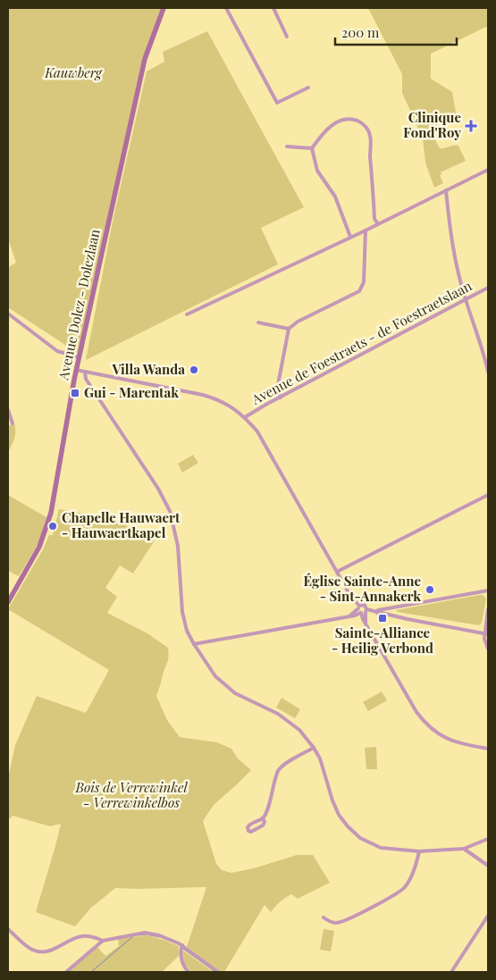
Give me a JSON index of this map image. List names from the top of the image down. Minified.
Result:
{"streets":{"street":["Avenue Dolez - Dolezlaan","Avenue de Foestraets - de Foestraetslaan"]},"parks":["Kauwberg","Bois de Verrewinkel - Verrewinkelbos"],"places":{"health":["Clinique Fond'Roy"],"other":["Villa Wanda","Chapelle Hauwaert - Hauwaertkapel","Église Sainte-Anne - Sint-Annakerk"],"transit":["Gui - Marentak","Sainte-Alliance - Heilig Verbond"]},"scale_bar":"200 m"}
